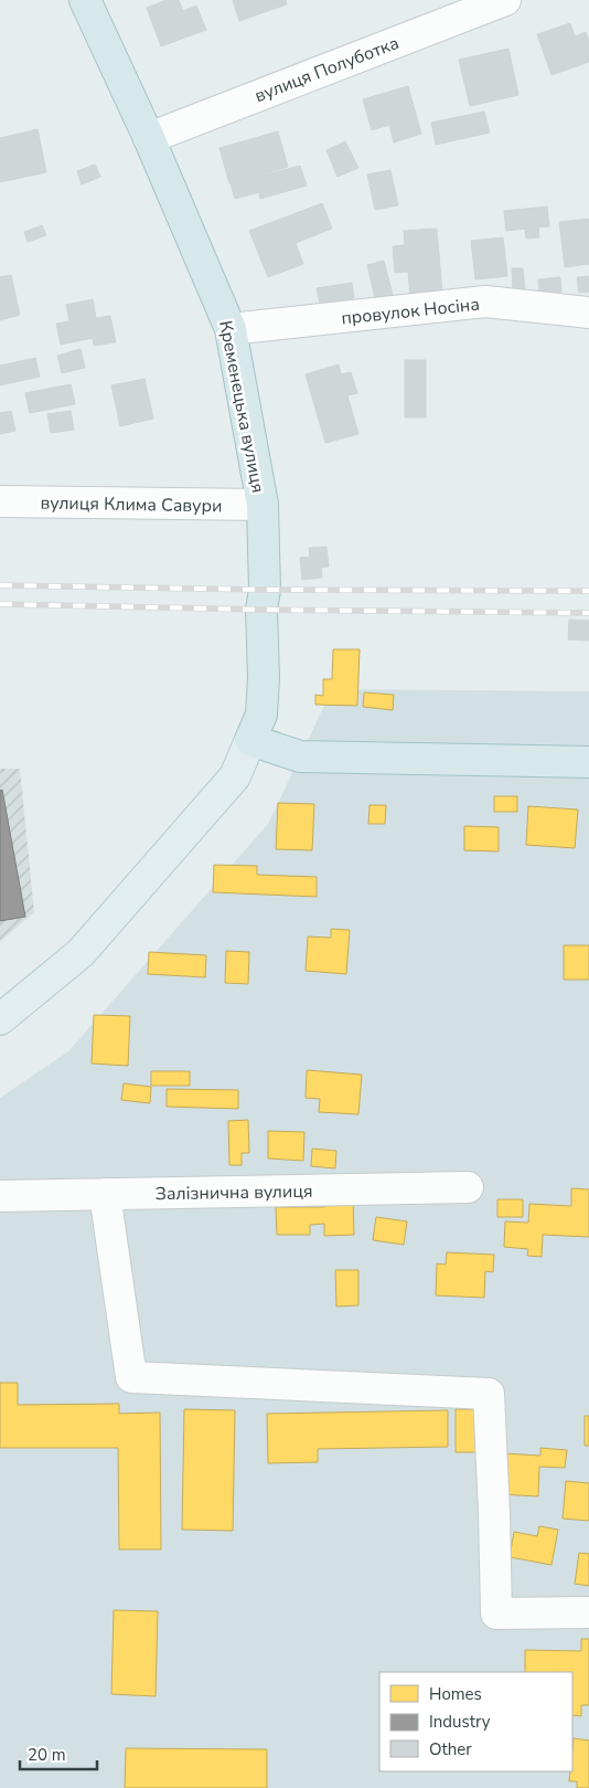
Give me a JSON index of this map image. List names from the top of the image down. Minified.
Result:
{"streets":{"highway":["Кременецька вулиця"],"street":["вулиця Полуботка","провулок Носіна","вулиця Клима Савури","Залізнична вулиця"]},"crossings":[["вулиця Полуботка","Кременецька вулиця"],["провулок Носіна","Кременецька вулиця"],["Кременецька вулиця","вулиця Клима Савури"]],"legend":["Homes","Industry","Other"],"scale_bar":"20 m"}
